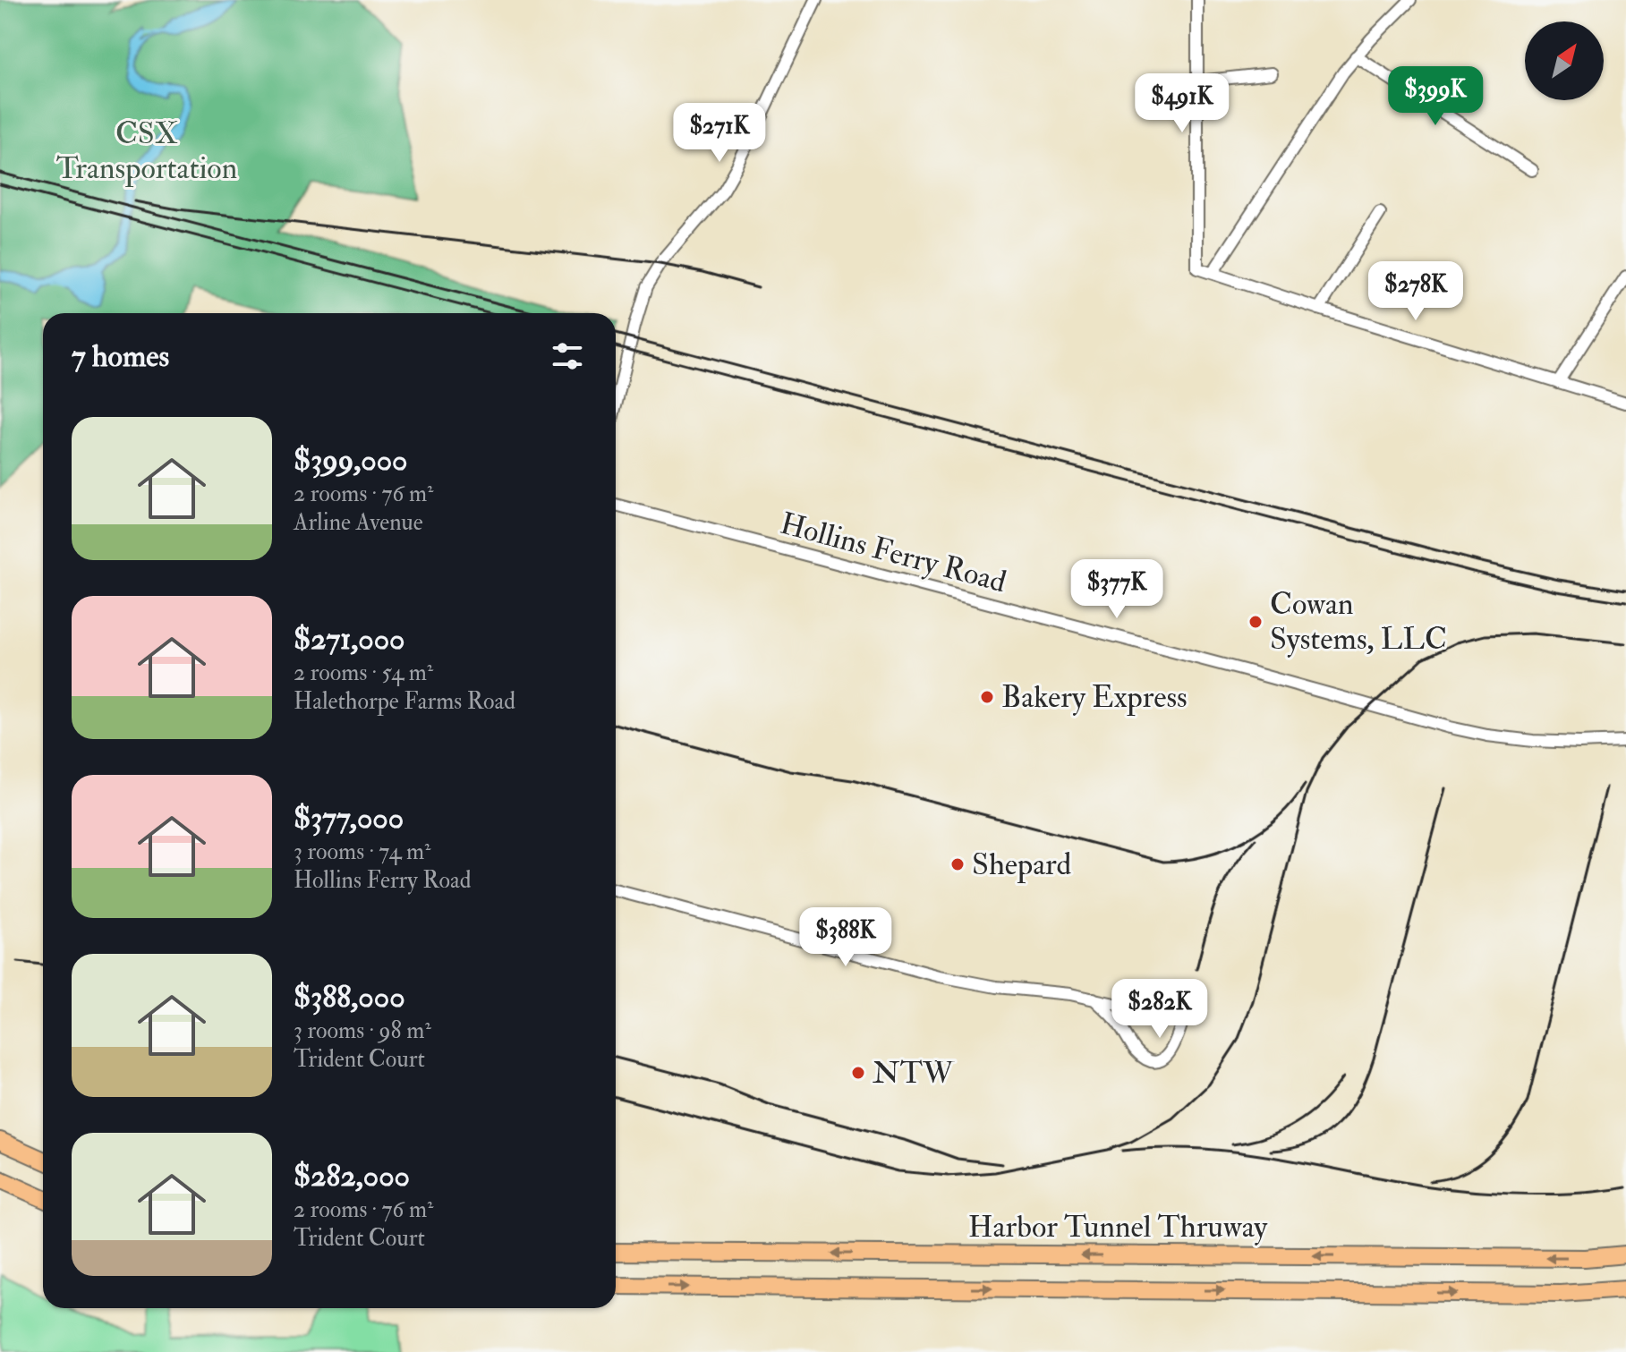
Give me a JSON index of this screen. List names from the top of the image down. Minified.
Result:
{"streets":{"highway":["Harbor Tunnel Thruway"],"street":["Hollins Ferry Road"]},"parks":["CSX Transportation"],"places":["Cowan Systems, LLC","Bakery Express","Shepard","NTW"],"north":"top right","page":{"price":["$399K","$491K","$271K","$278K","$377K","$388K","$282K"],"heading":"7 homes","list":[{"name":"$399,000","note":"2 rooms · 76 m² · Arline Avenue"},{"name":"$271,000","note":"2 rooms · 54 m² · Halethorpe Farms Road"},{"name":"$377,000","note":"3 rooms · 74 m² · Hollins Ferry Road"},{"name":"$388,000","note":"3 rooms · 98 m² · Trident Court"},{"name":"$282,000","note":"2 rooms · 76 m² · Trident Court"}]}}
